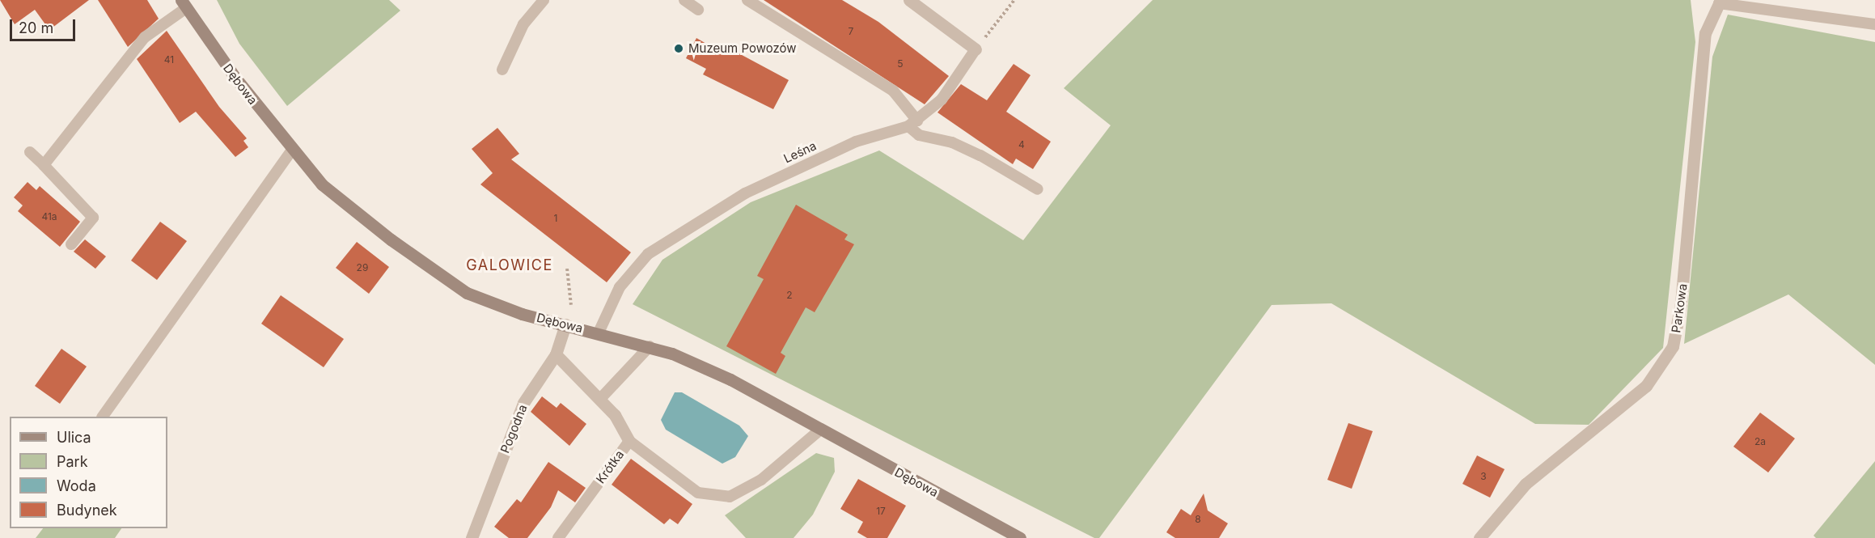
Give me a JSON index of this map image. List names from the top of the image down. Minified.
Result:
{"streets":{"street":["Dębowa","Parkowa","Pogodna","Krótka"],"lane":["Leśna"]},"crossings":[["Dębowa","Leśna"],["Dębowa","Pogodna"],["Pogodna","Krótka"]],"districts":["GALOWICE"],"places":["Muzeum Powozów"],"house_numbers":["7","41","5","4","41a","1","29","2","2a","3","17","8"],"legend":["Ulica","Park","Woda","Budynek"],"scale_bar":"20 m"}
